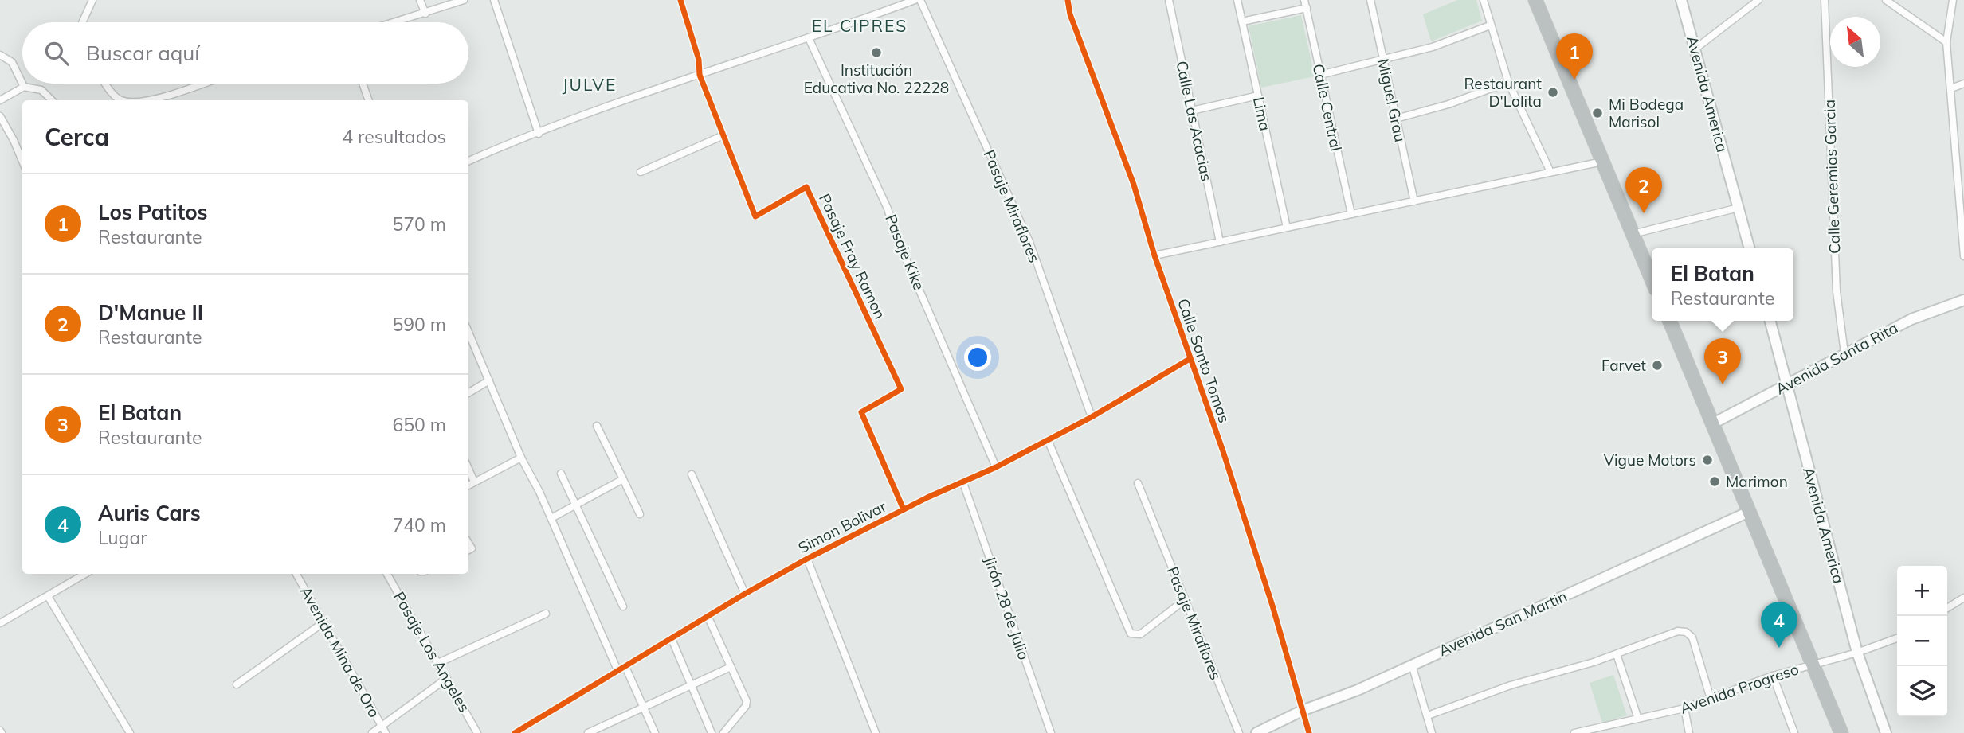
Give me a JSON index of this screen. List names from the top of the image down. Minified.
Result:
{"streets":{"street":["Avenida America","Miguel Grau","Calle Central","Lima","Calle Las Acacias","Calle Geremias Garcia","Pasaje Miraflores","Pasaje Kike","Pasaje Fray Ramon","Avenida Santa Rita","Calle Santo Tomas","Simon Bolivar","Jirón 28 de Julio","Avenida San Martin","Avenida Mina de Oro","Pasaje Los Angeles","Avenida Progreso"]},"crossings":[["Avenida America","Avenida Santa Rita"],["Avenida America","Avenida Progreso"],["Calle Geremias Garcia","Avenida Santa Rita"],["Pasaje Miraflores","Simon Bolivar"],["Pasaje Kike","Simon Bolivar"],["Pasaje Fray Ramon","Simon Bolivar"],["Calle Santo Tomas","Simon Bolivar"],["Calle Santo Tomas","Avenida San Martin"],["Simon Bolivar","Jirón 28 de Julio"]],"districts":["EL CIPRES","JULVE"],"places":["Institución Educativa No. 22228","Restaurant D'Lolita","Mi Bodega Marisol","Farvet","Vigue Motors","Marimon"],"north":"top left","page":{"search":"Buscar aquí","pins":["1","2","3","4"],"heading":["Cerca","4 resultados"],"list":[{"mark":"1","name":"Los Patitos","note":"Restaurante","value":"570 m"},{"mark":"2","name":"D'Manue II","note":"Restaurante","value":"590 m"},{"mark":"3","name":"El Batan","note":"Restaurante","value":"650 m"},{"mark":"4","name":"Auris Cars","note":"Lugar","value":"740 m"}],"popup":["El Batan","Restaurante"],"map_buttons":["+","−"]}}
